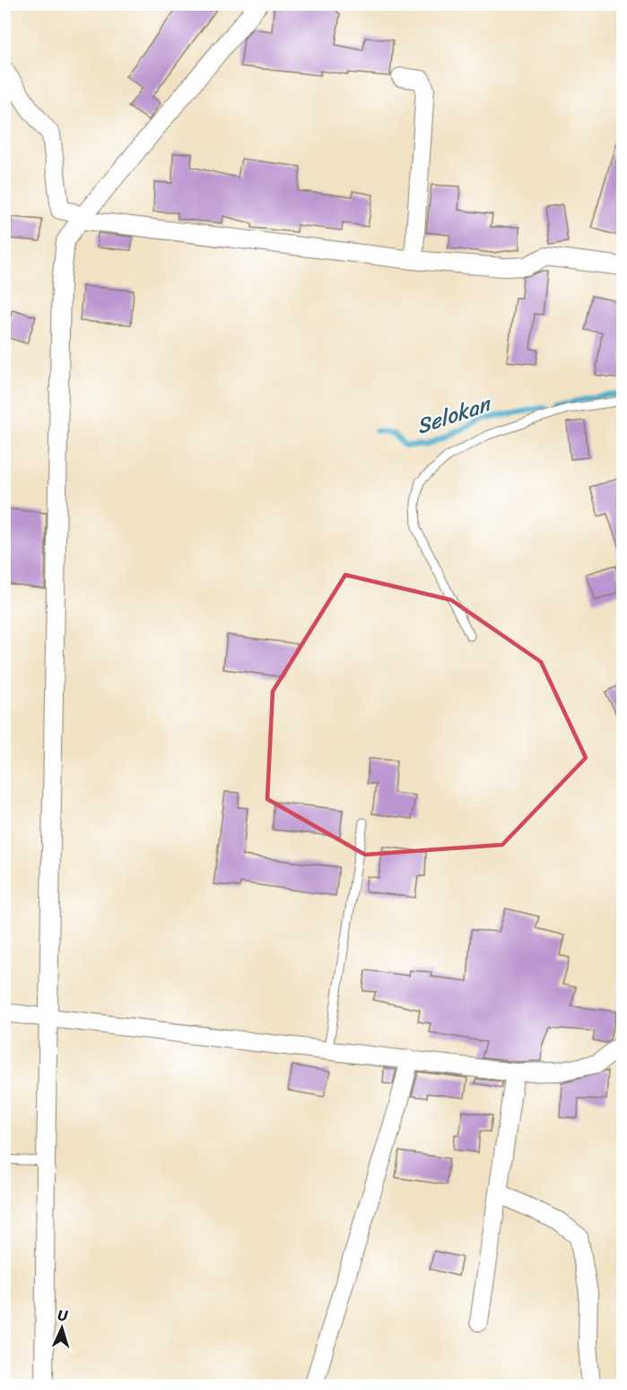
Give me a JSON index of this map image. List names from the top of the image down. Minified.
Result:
{"water":["Selokan"],"north":"top"}
